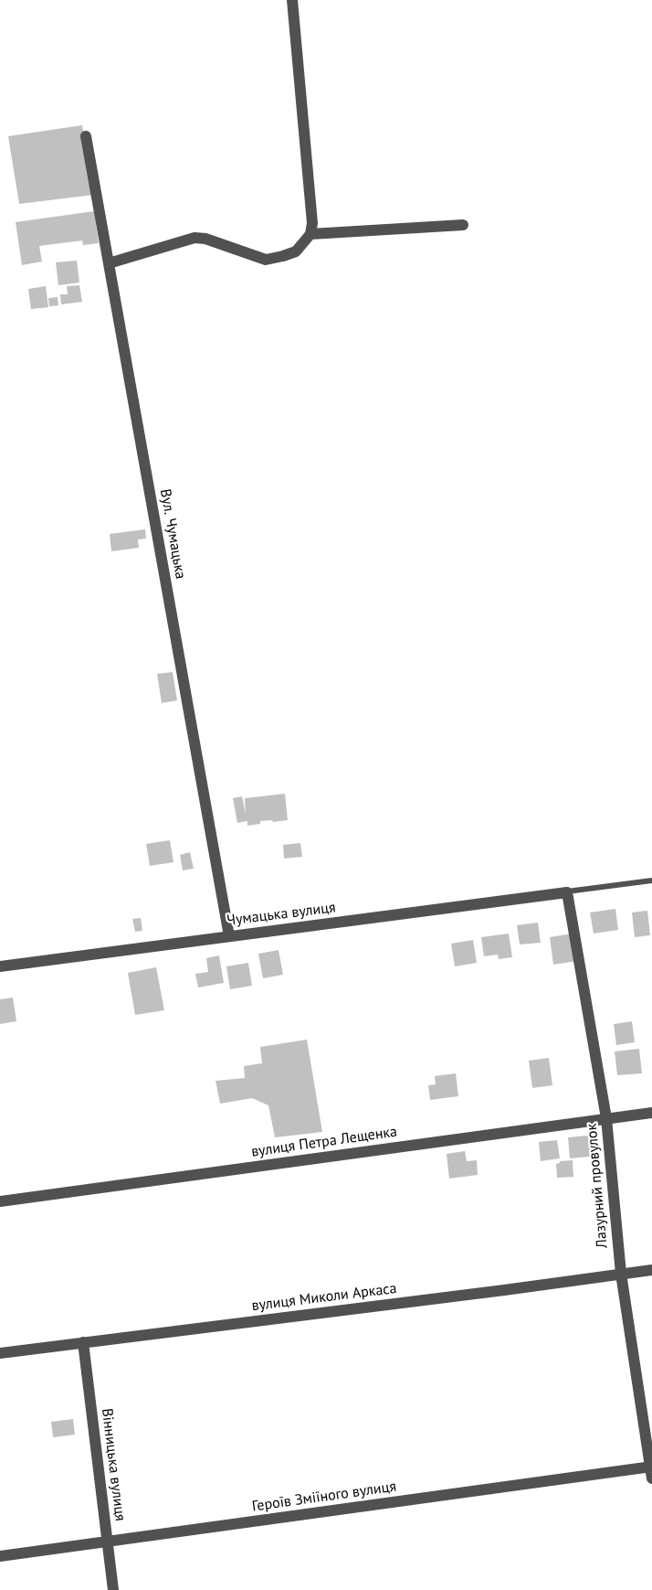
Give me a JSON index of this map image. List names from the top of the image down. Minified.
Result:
{"streets":{"street":["Вул. Чумацька","Чумацька вулиця","вулиця Петра Лещенка","Лазурний провулок","вулиця Миколи Аркаса","Вінницька вулиця","Героїв Зміїного вулиця"]},"crossings":[["Вул. Чумацька","Чумацька вулиця"],["Чумацька вулиця","Лазурний провулок"],["вулиця Петра Лещенка","Лазурний провулок"],["Лазурний провулок","вулиця Миколи Аркаса"],["Лазурний провулок","Героїв Зміїного вулиця"],["вулиця Миколи Аркаса","Вінницька вулиця"],["Вінницька вулиця","Героїв Зміїного вулиця"]]}
